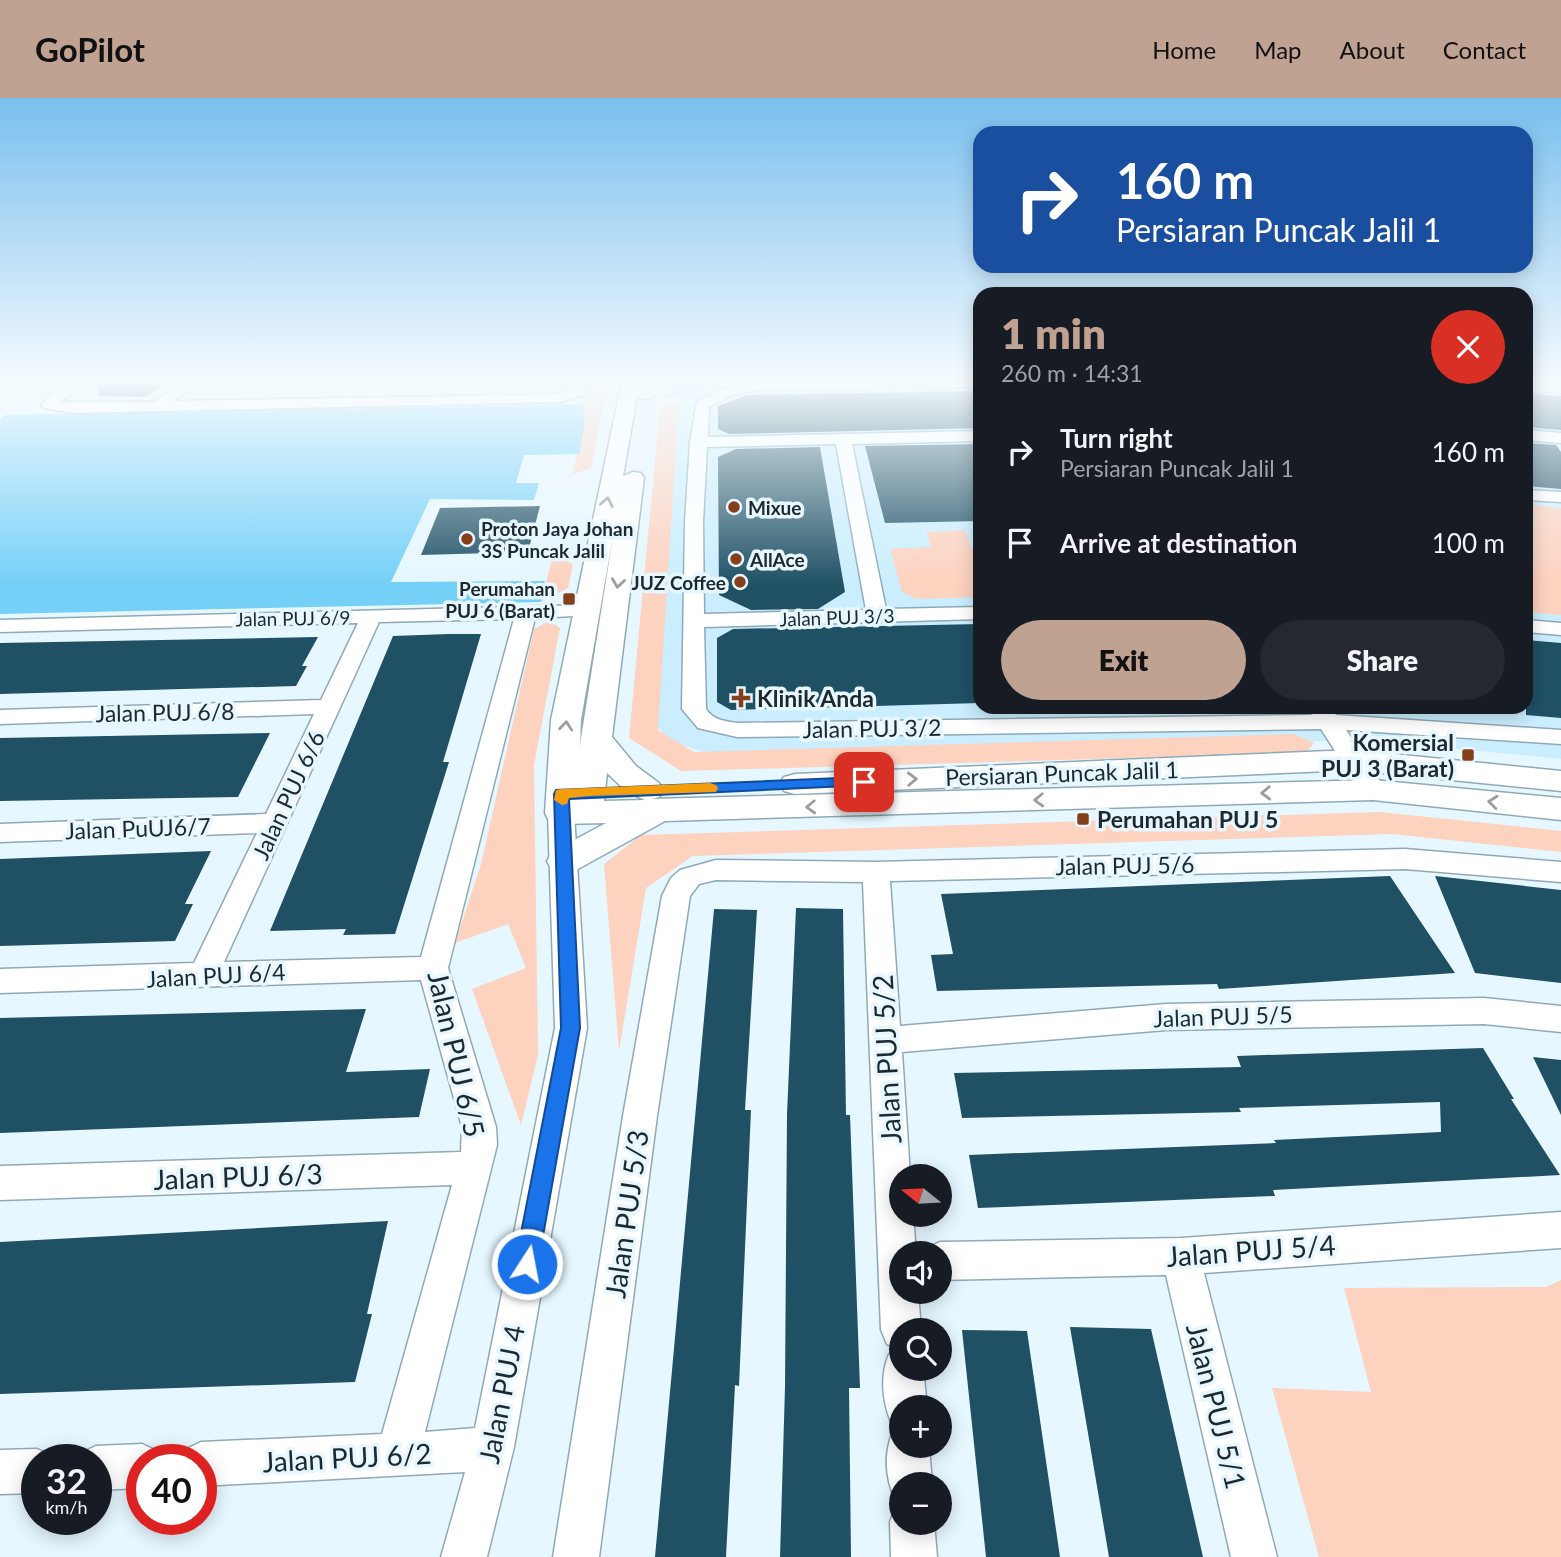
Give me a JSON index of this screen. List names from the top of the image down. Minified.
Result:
{"streets":{"main road":["Persiaran Puncak Jalil 1"],"street":["Jalan PUJ 3/3","Jalan PUJ 6/9","Jalan PUJ 6/8","Jalan PUJ 3/2","Jalan PUJ 6/6","Jalan PuUJ6/7","Jalan PUJ 5/6","Jalan PUJ 6/4","Jalan PUJ 5/5","Jalan PUJ 6/5","Jalan PUJ 5/2","Jalan PUJ 6/3","Jalan PUJ 5/3","Jalan PUJ 5/4","Jalan PUJ 4","Jalan PUJ 5/1","Jalan PUJ 6/2"]},"crossings":[["Jalan PUJ 3/3","Jalan PUJ 3/2"],["Jalan PUJ 6/9","Jalan PUJ 6/6"],["Jalan PUJ 6/9","Jalan PUJ 6/5"],["Jalan PUJ 6/8","Jalan PUJ 6/6"],["Persiaran Puncak Jalil 1","Jalan PUJ 4"],["Jalan PUJ 6/6","Jalan PuUJ6/7"],["Jalan PUJ 6/6","Jalan PUJ 6/4"],["Jalan PUJ 5/6","Jalan PUJ 5/2"],["Jalan PUJ 5/6","Jalan PUJ 5/3"],["Jalan PUJ 6/4","Jalan PUJ 6/5"],["Jalan PUJ 5/5","Jalan PUJ 5/2"],["Jalan PUJ 6/5","Jalan PUJ 6/3"],["Jalan PUJ 6/5","Jalan PUJ 6/2"],["Jalan PUJ 5/4","Jalan PUJ 5/1"],["Jalan PUJ 4","Jalan PUJ 6/2"]],"places":{"other":["Mixue","Proton Jaya Johan 3S Puncak Jalil","AllAce","JUZ Coffee"],"transit":["Perumahan PUJ 6 (Barat)","Komersial PUJ 3 (Barat)","Perumahan PUJ 5"],"health":["Klinik Anda"]},"north":"left","page":{"header":"GoPilot","nav":["Home","Map","About","Contact"],"turn":["160 m","Persiaran Puncak Jalil 1"],"heading":["1 min","260 m · 14:31"],"list":[{"name":"Turn right","note":"Persiaran Puncak Jalil 1","value":"160 m"},{"name":"Arrive at destination","value":"100 m"}],"buttons":["Exit","Share"],"map_buttons":["+","−"],"speed":"32 km/h","limit":"40"}}
